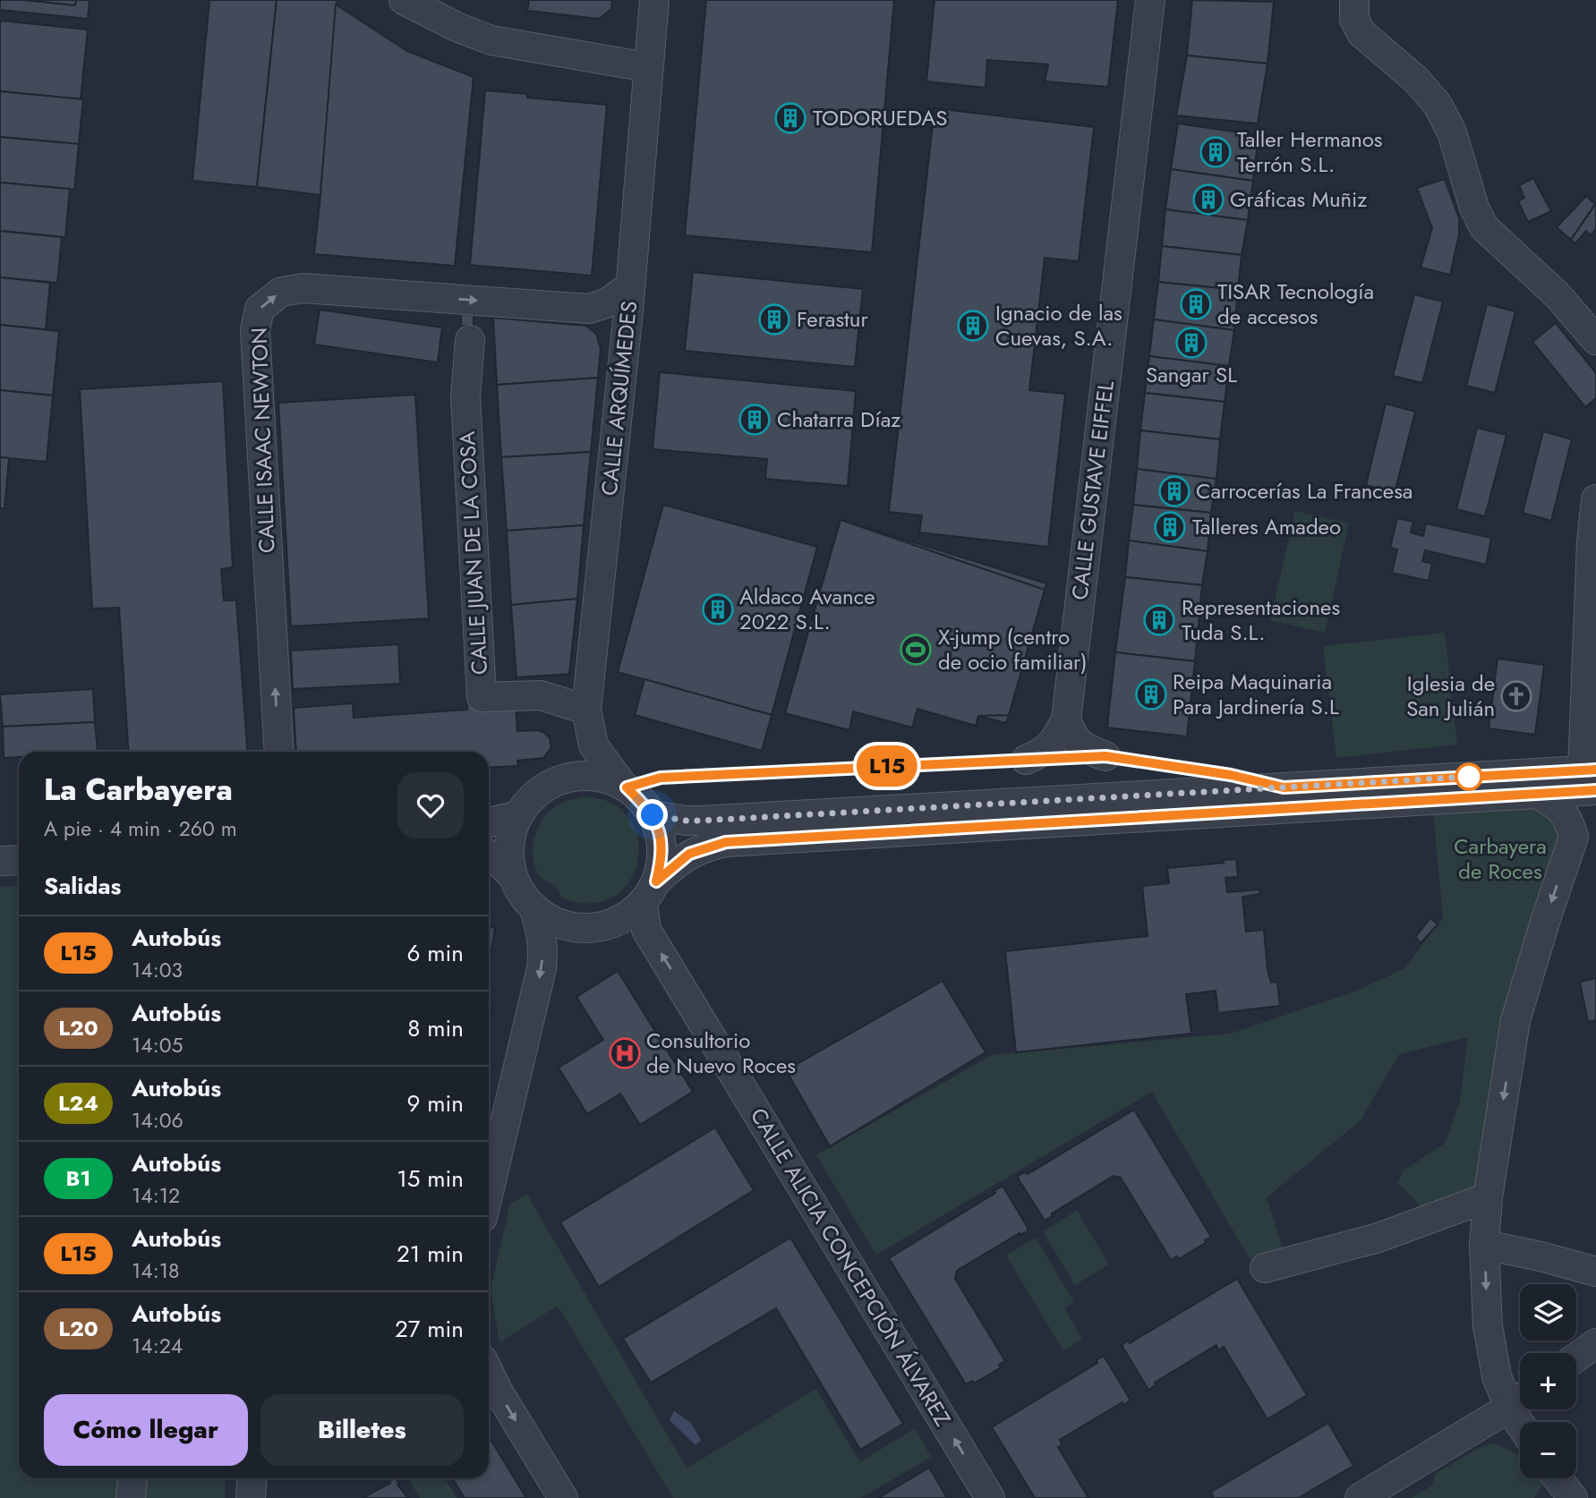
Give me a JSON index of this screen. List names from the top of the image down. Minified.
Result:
{"streets":{"street":["CALLE ARQUÍMEDES","CALLE ISAAC NEWTON","CALLE GUSTAVE EIFFEL","CALLE JUAN DE LA COSA","CALLE ALICIA CONCEPCIÓN ÁLVAREZ"]},"crossings":[["CALLE ARQUÍMEDES","CALLE ISAAC NEWTON"],["CALLE ARQUÍMEDES","CALLE JUAN DE LA COSA"],["CALLE ARQUÍMEDES","CALLE ALICIA CONCEPCIÓN ÁLVAREZ"]],"one_way":["CALLE ALICIA CONCEPCIÓN ÁLVAREZ"],"parks":["Carbayera de Roces"],"places":{"building":["TODORUEDAS","Taller Hermanos Terrón S.L.","Gráficas Muñiz","TISAR Tecnología de accesos","Ferastur","Ignacio de las Cuevas, S.A.","Sangar SL","Chatarra Díaz","Carrocerías La Francesa","Talleres Amadeo","Aldaco Avance 2022 S.L.","Representaciones Tuda S.L.","Reipa Maquinaria Para Jardinería S.L"],"sports":["X-jump (centro de ocio familiar)"],"church":["Iglesia de San Julián"],"hospital":["Consultorio de Nuevo Roces"]},"lines":["bus line L15"],"page":{"on_map":"L15","heading":[["La Carbayera","A pie · 4 min · 260 m"],"Salidas"],"list":[{"mark":"L15","name":"Autobús","note":"14:03","value":"6 min"},{"mark":"L20","name":"Autobús","note":"14:05","value":"8 min"},{"mark":"L24","name":"Autobús","note":"14:06","value":"9 min"},{"mark":"B1","name":"Autobús","note":"14:12","value":"15 min"},{"mark":"L15","name":"Autobús","note":"14:18","value":"21 min"},{"mark":"L20","name":"Autobús","note":"14:24","value":"27 min"}],"map_buttons":["+","−"],"buttons":["Cómo llegar","Billetes"]}}
